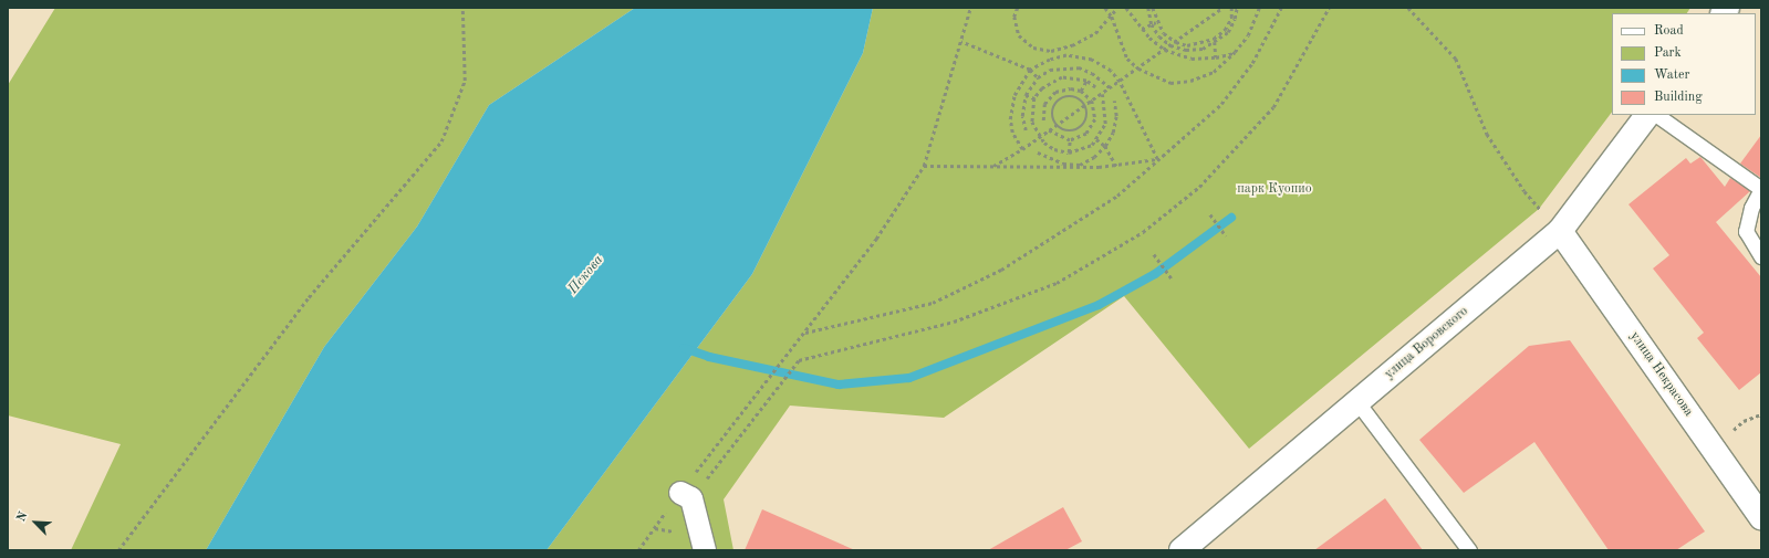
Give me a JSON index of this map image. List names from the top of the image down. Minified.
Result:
{"streets":{"street":["улица Воровского","улица Некрасова"]},"crossings":[["улица Воровского","улица Некрасова"]],"water":["Пскова"],"parks":["парк Куопио"],"legend":["Road","Park","Water","Building"],"north":"top left"}
